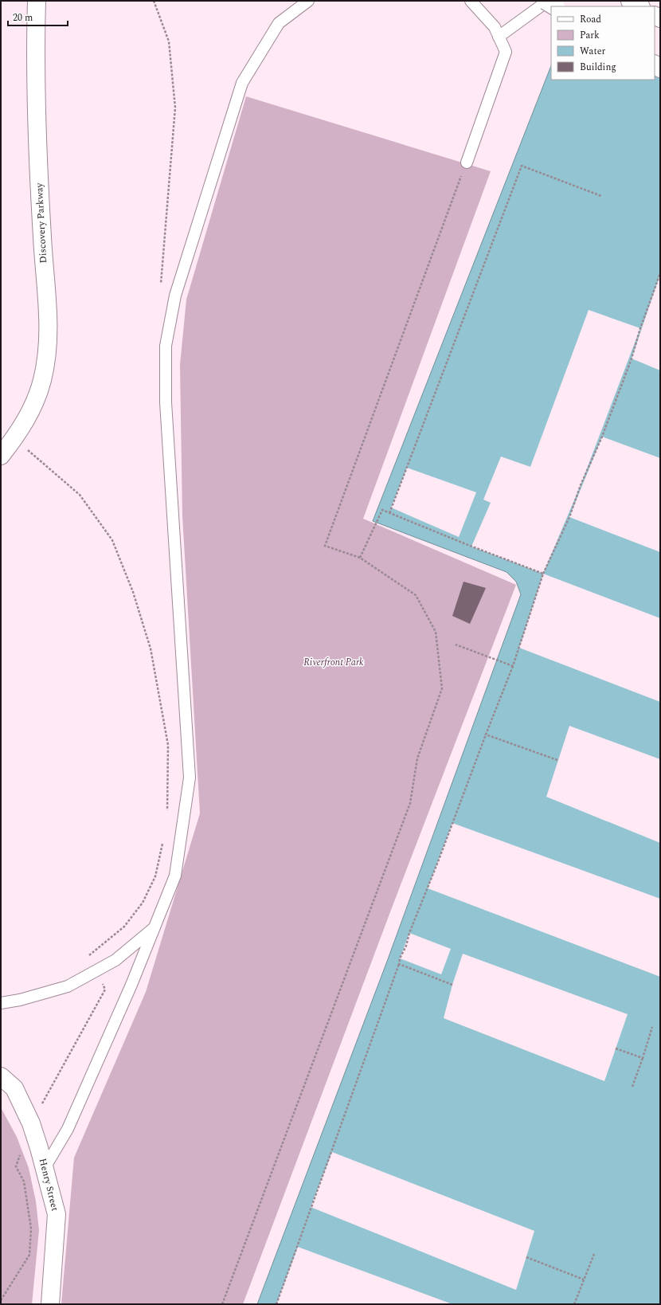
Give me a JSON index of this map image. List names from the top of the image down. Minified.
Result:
{"streets":{"main road":["Discovery Parkway","Henry Street"]},"parks":["Riverfront Park"],"legend":["Road","Park","Water","Building"],"scale_bar":"20 m"}
